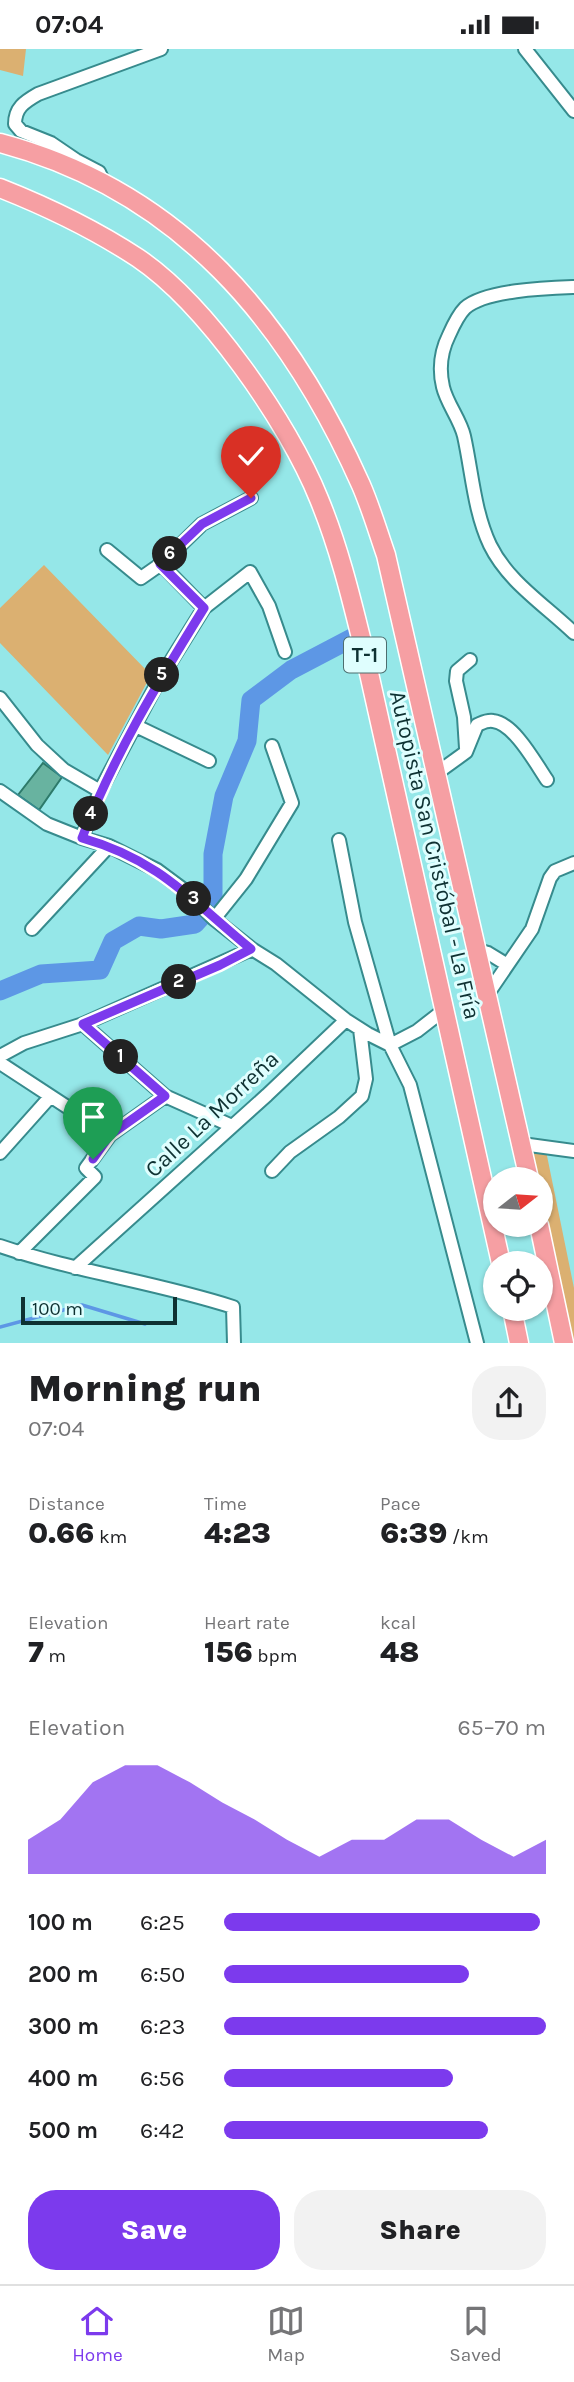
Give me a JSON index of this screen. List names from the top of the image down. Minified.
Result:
{"streets":{"highway":["T-1","Autopista San Cristóbal - La Fría"],"street":["Calle La Morreña"]},"scale_bar":"100 m","north":"right","page":{"status":"07:04","pins":["6","5","4","3","2","1"],"scale":"100 m","heading":["Morning run","07:04"],"stats":[["Distance","0.66 km"],["Time","4:23"],["Pace","6:39 /km"],["Elevation","7 m"],["Heart rate","156 bpm"],["kcal","48"]],"chart":["Elevation","65–70 m"],"list":[{"name":"100 m","note":"6:25"},{"name":"200 m","note":"6:50"},{"name":"300 m","note":"6:23"},{"name":"400 m","note":"6:56"},{"name":"500 m","note":"6:42"}],"buttons":["Save","Share"],"tabs":["Home","Map","Saved"]}}
